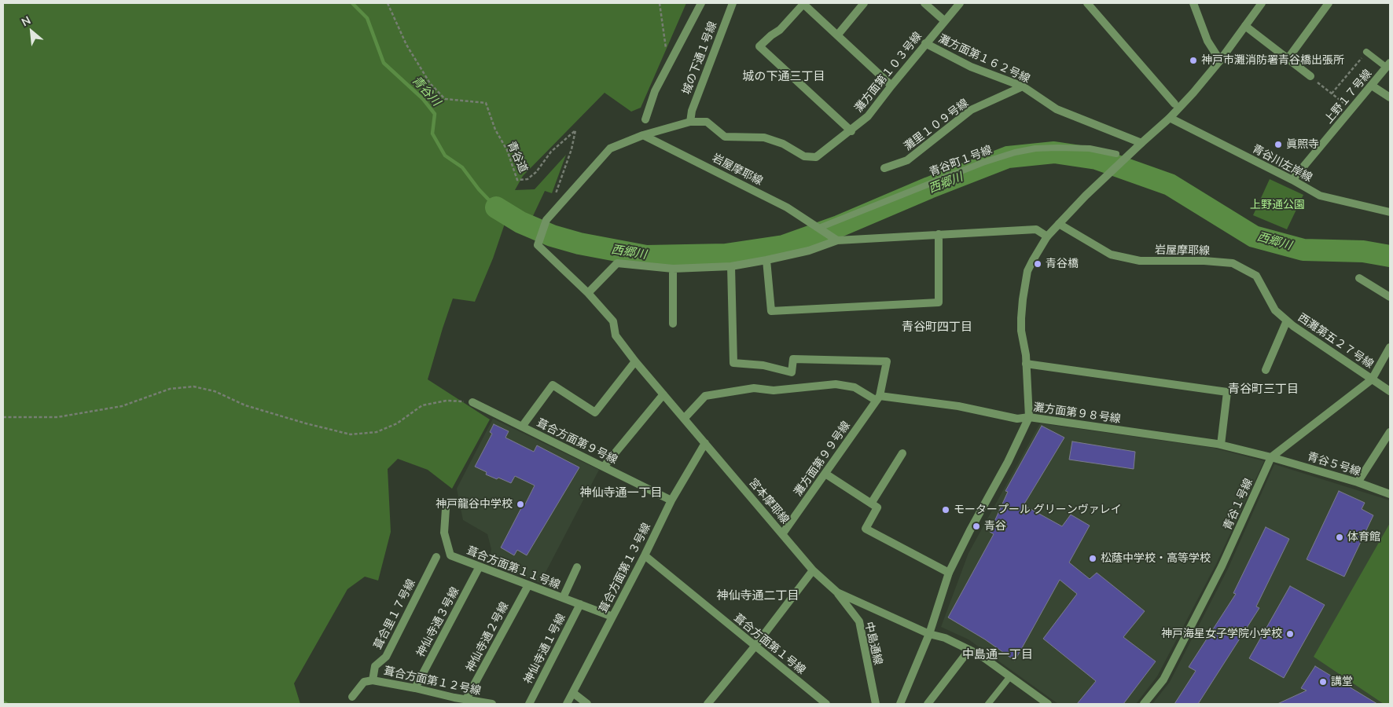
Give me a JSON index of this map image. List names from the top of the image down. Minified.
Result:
{"streets":{"street":["城の下通１号線","灘方面第１６２号線","灘方面第１０３号線","上野１７号線","灘里１０９号線","青谷川左岸線","岩屋摩耶線","西灘第五２７号線","灘方面第９８号線","葺合方面第９号線","灘方面第９９号線","青谷５号線","宮本摩耶線","青谷１号線","葺合方面第１１号線","葺合方面第１３号線","葺合里１７号線","神仙寺通３号線","神仙寺通２号線","中島通線","葺合方面第１号線","神仙寺通１号線","葺合方面第１２号線"],"lane":["青谷町１号線"],"path":["青谷道"]},"crossings":[["城の下通１号線","灘方面第１０３号線"],["灘方面第１６２号線","灘方面第１０３号線"],["灘方面第１６２号線","灘里１０９号線"],["灘方面第１０３号線","岩屋摩耶線"],["灘方面第１０３号線","宮本摩耶線"],["上野１７号線","青谷川左岸線"],["青谷町１号線","岩屋摩耶線"],["岩屋摩耶線","西灘第五２７号線"],["西灘第五２７号線","青谷１号線"],["灘方面第９８号線","灘方面第９９号線"],["灘方面第９８号線","青谷５号線"],["灘方面第９８号線","宮本摩耶線"],["灘方面第９８号線","青谷１号線"],["葺合方面第９号線","葺合方面第１３号線"],["灘方面第９９号線","宮本摩耶線"],["青谷５号線","青谷１号線"],["宮本摩耶線","葺合方面第１３号線"],["宮本摩耶線","中島通線"],["葺合方面第１１号線","葺合方面第１３号線"],["葺合方面第１１号線","神仙寺通３号線"],["葺合方面第１１号線","神仙寺通２号線"],["葺合方面第１１号線","神仙寺通１号線"],["葺合方面第１３号線","葺合方面第１号線"],["葺合里１７号線","葺合方面第１２号線"],["神仙寺通３号線","葺合方面第１２号線"],["神仙寺通２号線","葺合方面第１２号線"]],"districts":["城の下通三丁目","青谷町四丁目","青谷町三丁目","神仙寺通一丁目","神仙寺通二丁目","中島通一丁目"],"water":["青谷川","西郷川"],"parks":["上野通公園"],"places":["神戸市灘消防署青谷橋出張所","眞照寺","青谷橋","神戸龍谷中学校","モータープール グリーンヴァレイ","青谷","体育館","松蔭中学校・高等学校","神戸海星女子学院小学校","講堂"],"north":"top left"}
